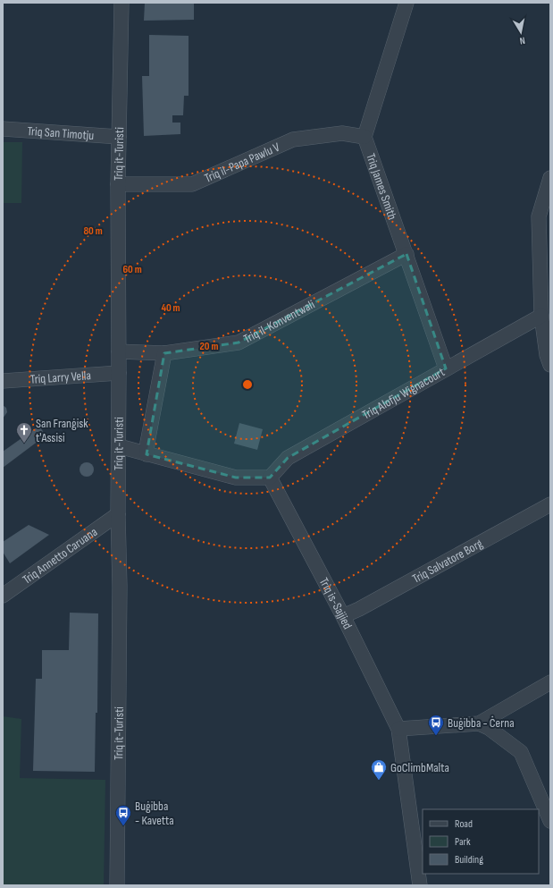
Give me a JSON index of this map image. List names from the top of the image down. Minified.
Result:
{"streets":{"street":["Triq San Timotju","Triq it-Turisti","Triq il-Papa Pawlu V","Triq James Smith","Triq il-Konventwali","Triq Larry Vella","Triq Alofju Wignacourt","Triq Annetto Caruana","Triq Salvatore Borg","Triq is-Sajjied"]},"crossings":[["Triq San Timotju","Triq it-Turisti"],["Triq it-Turisti","Triq il-Papa Pawlu V"],["Triq it-Turisti","Triq il-Konventwali"],["Triq it-Turisti","Triq Larry Vella"],["Triq it-Turisti","Triq Annetto Caruana"],["Triq il-Papa Pawlu V","Triq James Smith"],["Triq James Smith","Triq il-Konventwali"],["Triq James Smith","Triq Alofju Wignacourt"],["Triq Alofju Wignacourt","Triq is-Sajjied"],["Triq Salvatore Borg","Triq is-Sajjied"]],"places":{"church":["San Franġisk t'Assisi"],"bus stop":["Buġibba - Ċerna","Buġibba - Kavetta"],"shop":["GoClimbMalta"]},"legend":["Road","Park","Building"],"north":"bottom","rings":["80 m","60 m","40 m","20 m"]}
